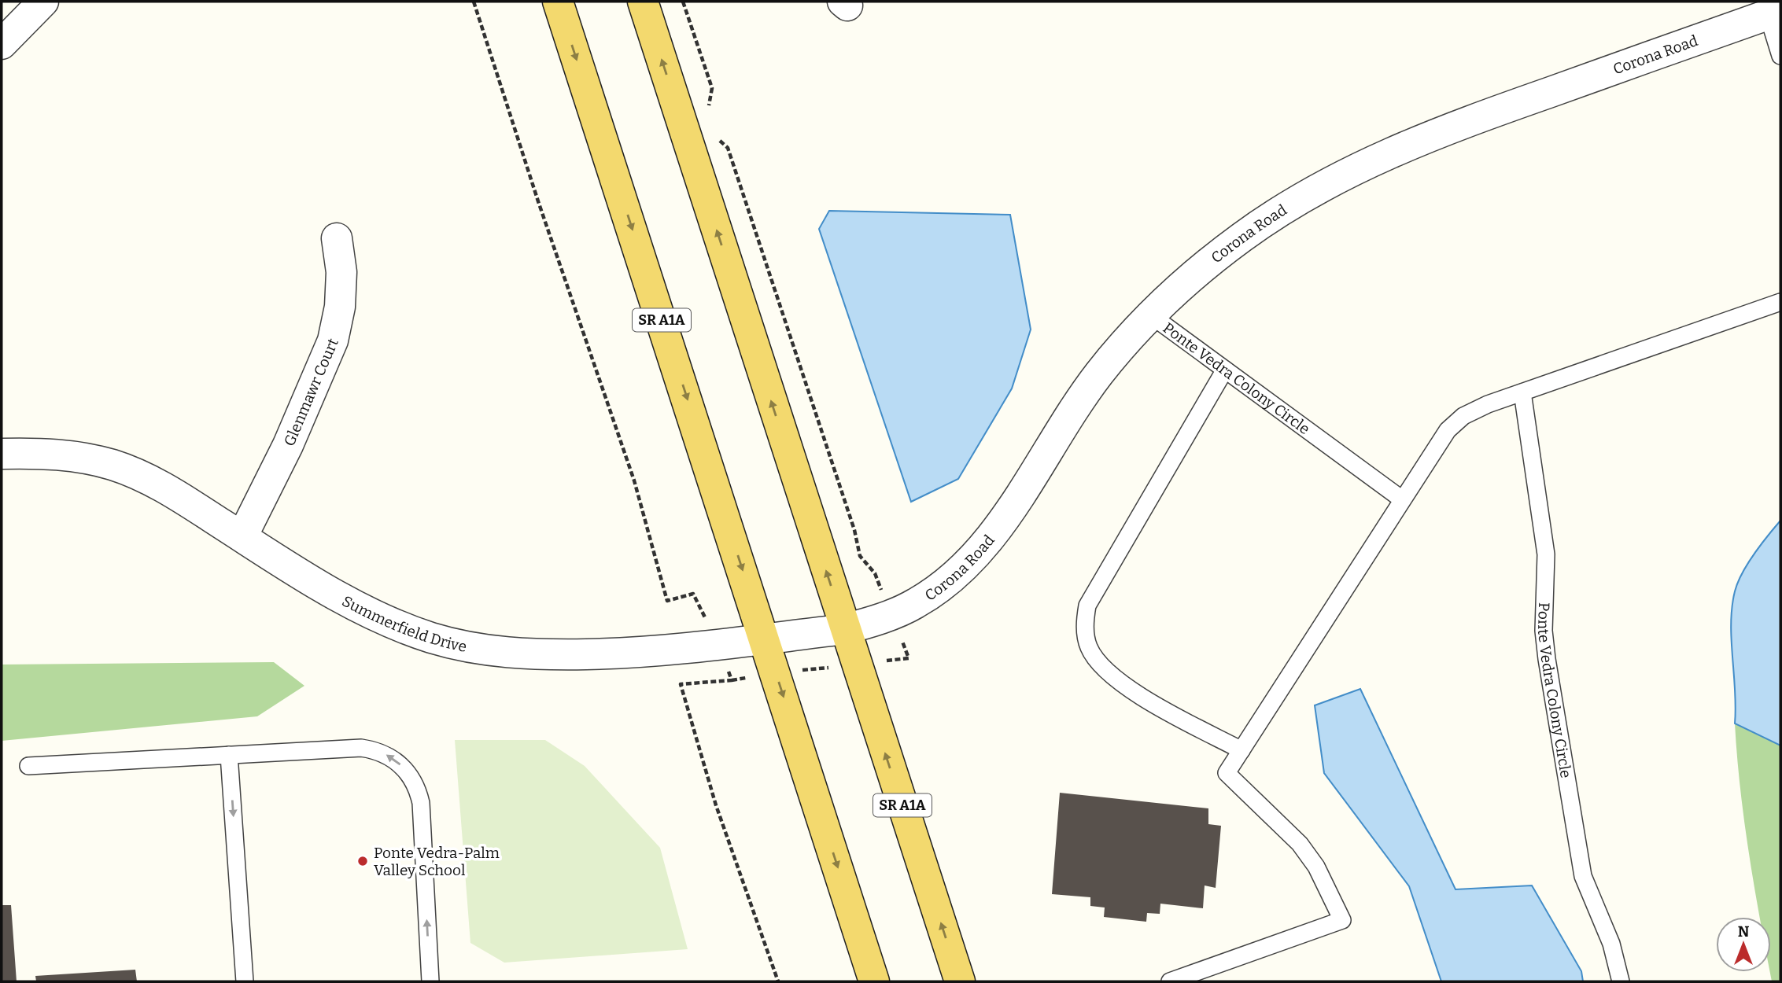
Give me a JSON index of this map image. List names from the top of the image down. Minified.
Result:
{"streets":{"main road":["SR A1A"],"street":["Corona Road","Glenmawr Court","Summerfield Drive"],"lane":["Ponte Vedra Colony Circle"]},"crossings":[["Corona Road","SR A1A"],["Corona Road","Ponte Vedra Colony Circle"],["Corona Road","Summerfield Drive"],["SR A1A","Summerfield Drive"],["Glenmawr Court","Summerfield Drive"]],"places":["Ponte Vedra-Palm Valley School"],"north":"top"}
